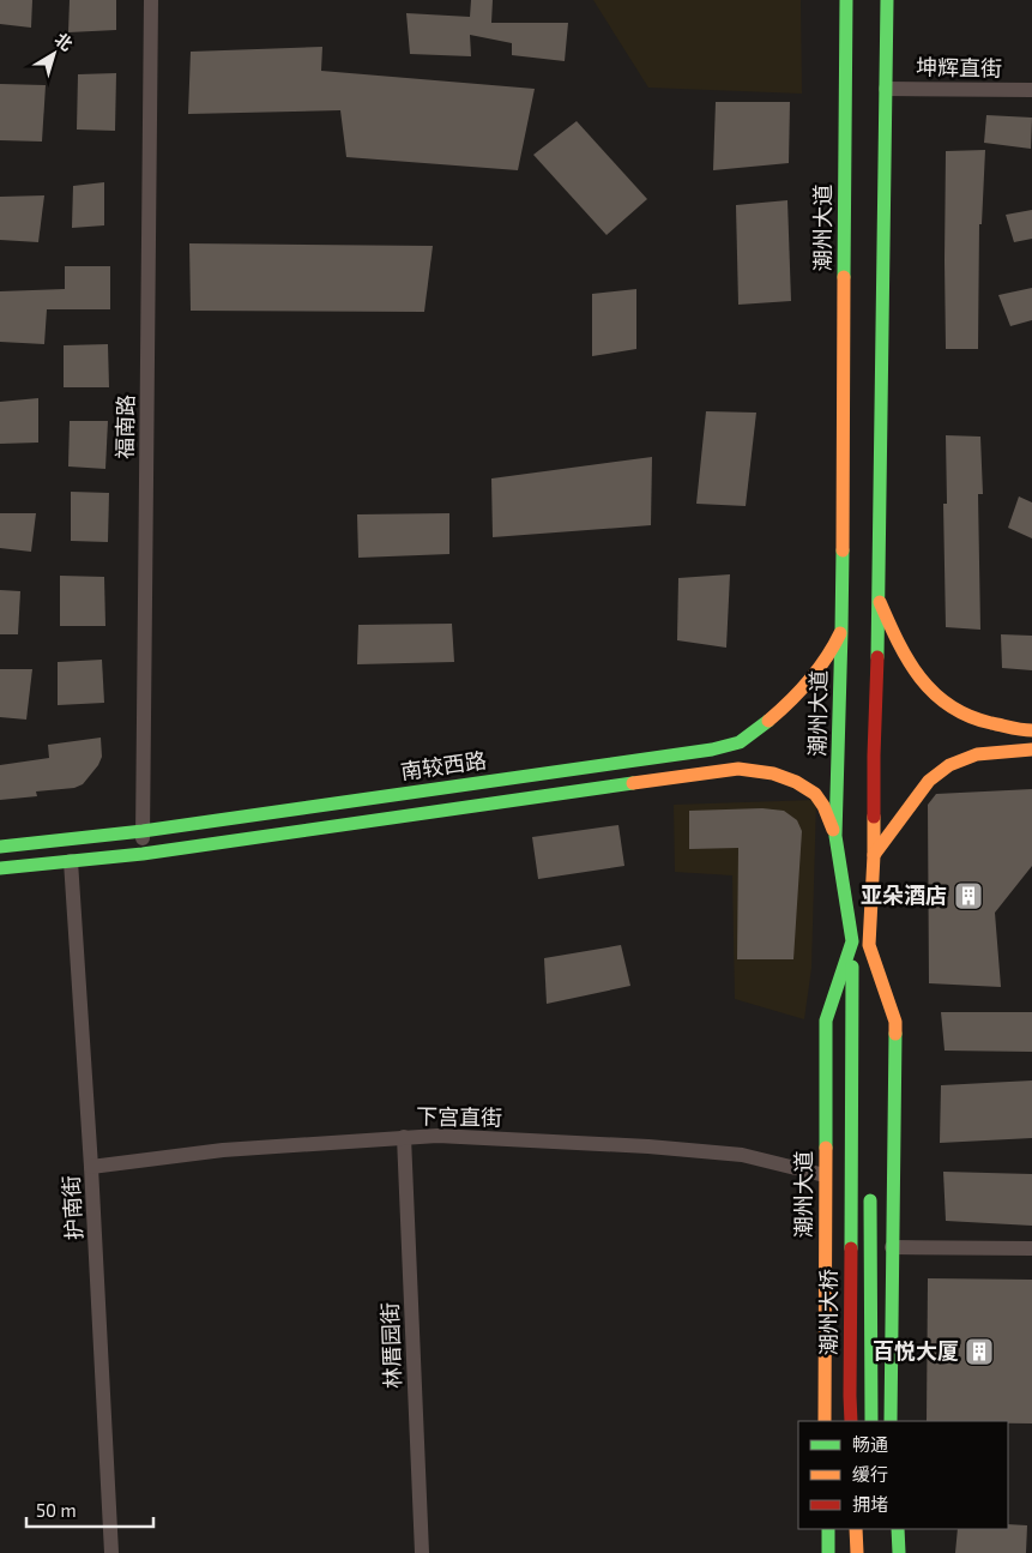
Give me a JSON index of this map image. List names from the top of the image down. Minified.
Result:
{"streets":{"main road":["潮州大道","南较西路","潮州大桥"],"street":["坤辉直街","福南路","下宫直街","护南街","林厝园街"]},"crossings":[["潮州大道","南较西路"],["潮州大道","下宫直街"],["潮州大道","潮州大桥"],["福南路","南较西路"],["南较西路","护南街"],["下宫直街","护南街"],["下宫直街","林厝园街"]],"places":{"building":["亚朵酒店","百悦大厦"]},"legend":["畅通","缓行","拥堵"],"scale_bar":"50 m","north":"top right"}
